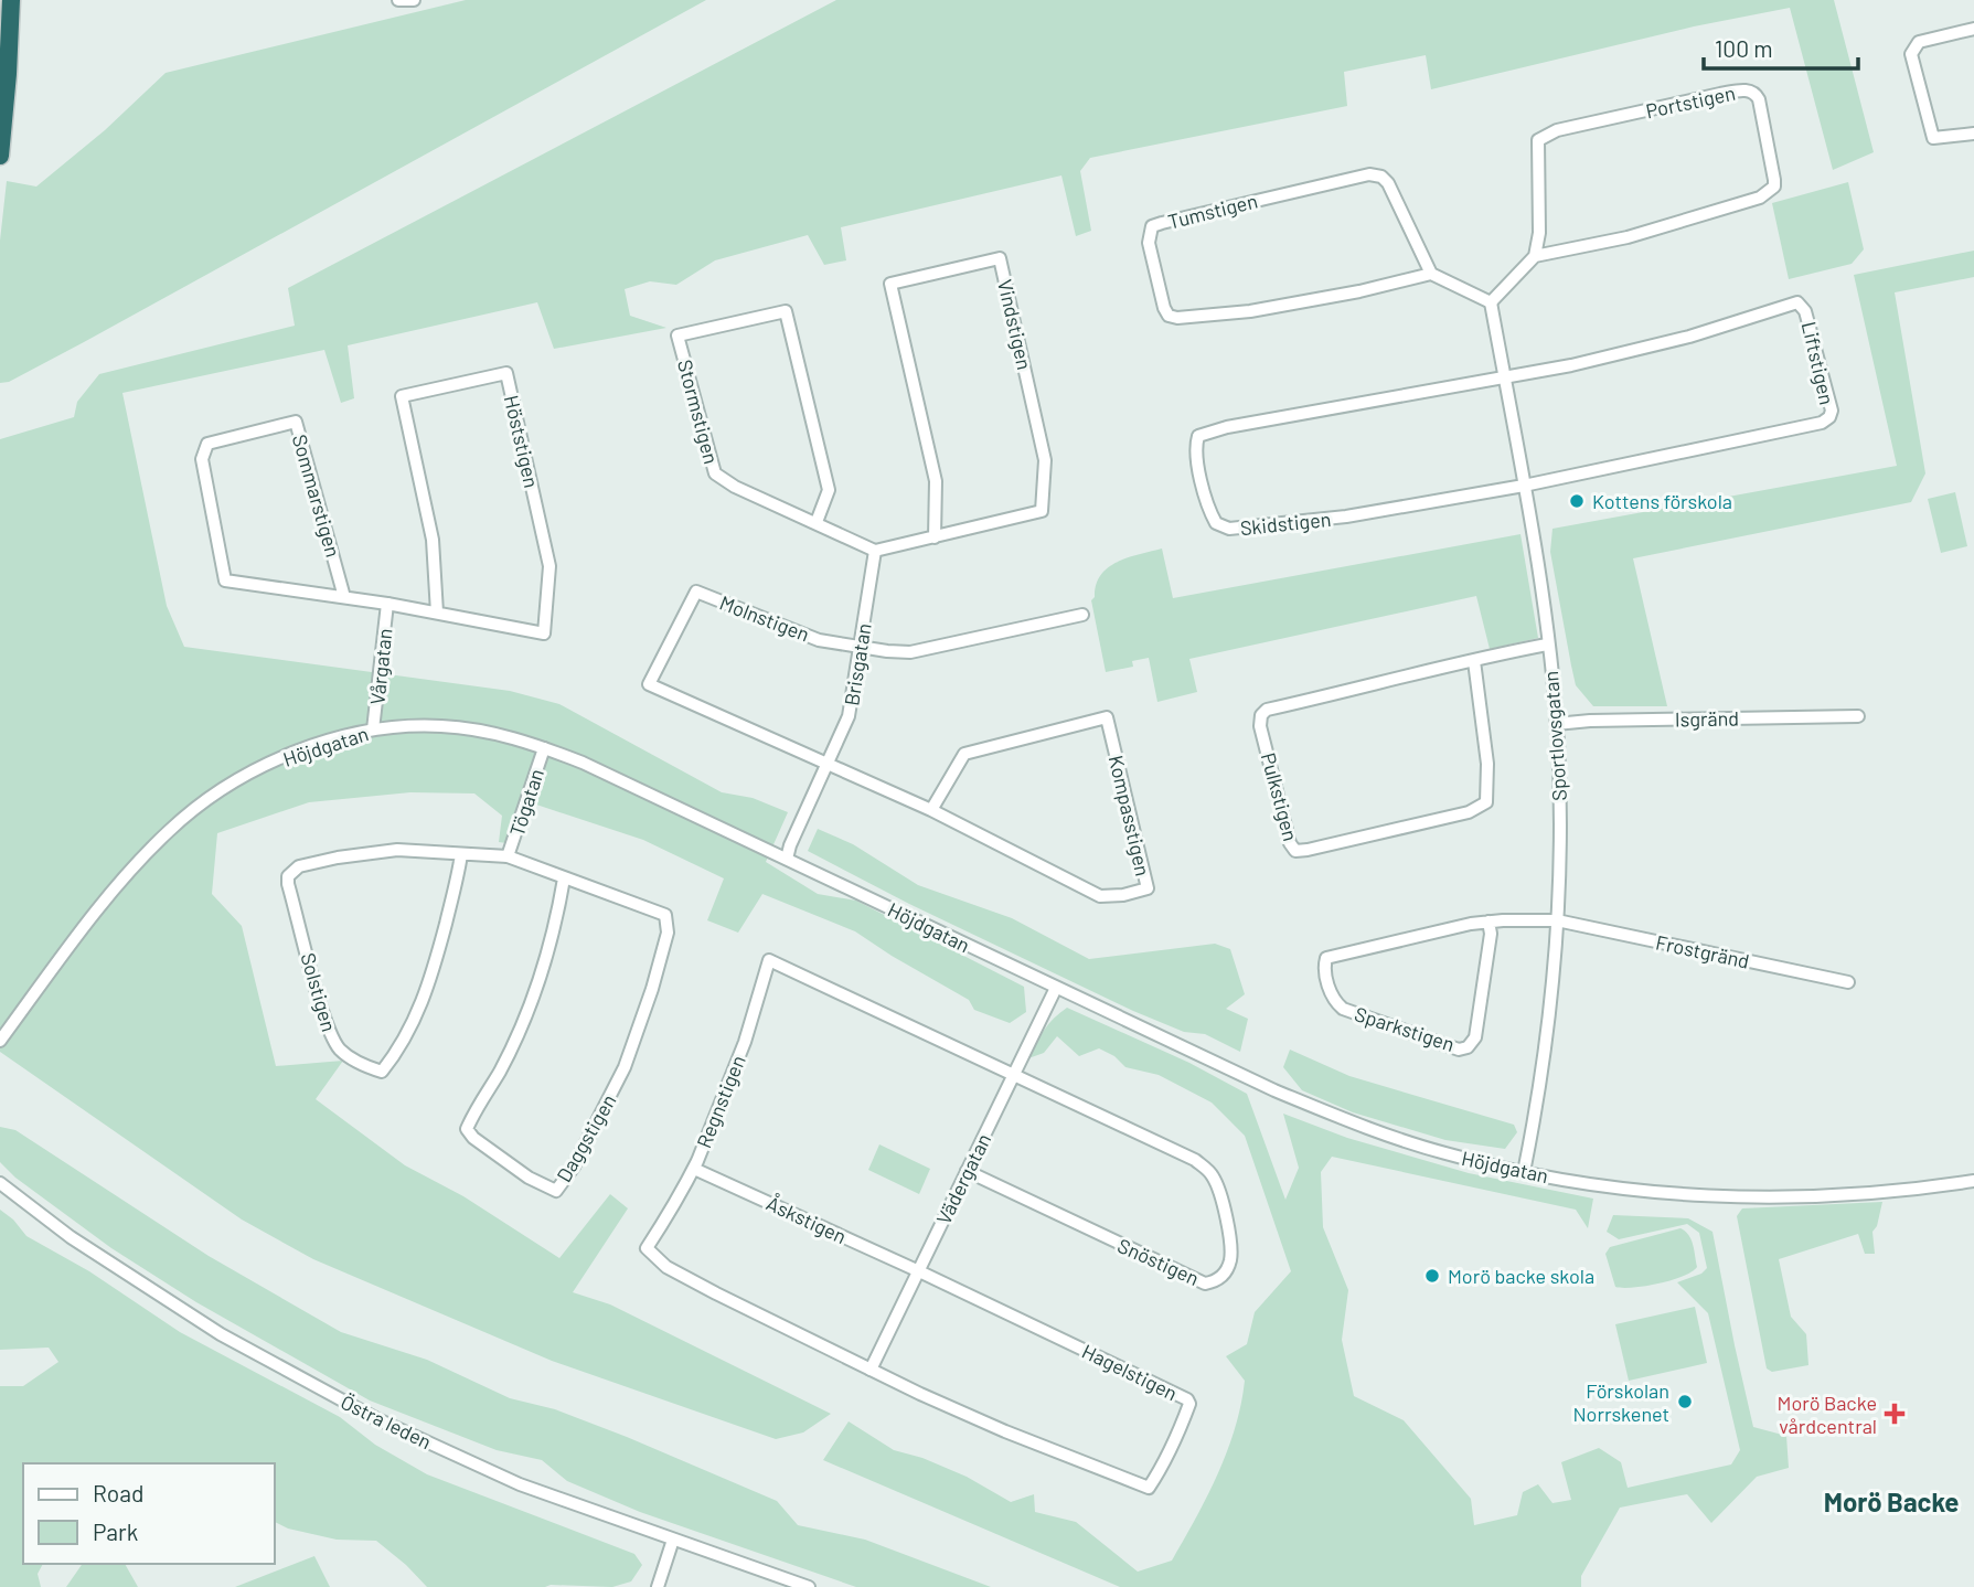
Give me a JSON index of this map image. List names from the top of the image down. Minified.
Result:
{"streets":{"street":["Portstigen","Tumstigen","Vindstigen","Liftstigen","Stormstigen","Höststigen","Sommarstigen","Skidstigen","Molnstigen","Brisgatan","Vårgatan","Isgränd","Sportlovsgatan","Höjdgatan","Pulkstigen","Tögatan","Kompasstigen","Frostgränd","Solstigen","Sparkstigen","Regnstigen","Daggstigen","Vädergatan","Åskstigen","Snöstigen","Hagelstigen","Östra leden"]},"crossings":[["Vindstigen","Stormstigen"],["Vindstigen","Brisgatan"],["Liftstigen","Skidstigen"],["Liftstigen","Sportlovsgatan"],["Stormstigen","Brisgatan"],["Höststigen","Sommarstigen"],["Höststigen","Vårgatan"],["Sommarstigen","Vårgatan"],["Skidstigen","Sportlovsgatan"],["Molnstigen","Brisgatan"],["Molnstigen","Kompasstigen"],["Brisgatan","Höjdgatan"],["Brisgatan","Kompasstigen"],["Vårgatan","Höjdgatan"],["Isgränd","Sportlovsgatan"],["Sportlovsgatan","Höjdgatan"],["Sportlovsgatan","Pulkstigen"],["Sportlovsgatan","Frostgränd"],["Sportlovsgatan","Sparkstigen"],["Höjdgatan","Tögatan"],["Höjdgatan","Vädergatan"],["Tögatan","Solstigen"],["Tögatan","Daggstigen"],["Frostgränd","Sparkstigen"],["Solstigen","Daggstigen"],["Regnstigen","Vädergatan"],["Regnstigen","Åskstigen"],["Regnstigen","Snöstigen"],["Regnstigen","Hagelstigen"],["Vädergatan","Åskstigen"],["Vädergatan","Snöstigen"],["Vädergatan","Hagelstigen"],["Åskstigen","Hagelstigen"]],"districts":["Morö Backe"],"places":{"other":["Kottens förskola","Morö backe skola","Förskolan Norrskenet"],"health":["Morö Backe vårdcentral"]},"legend":["Road","Park"],"scale_bar":"100 m"}
